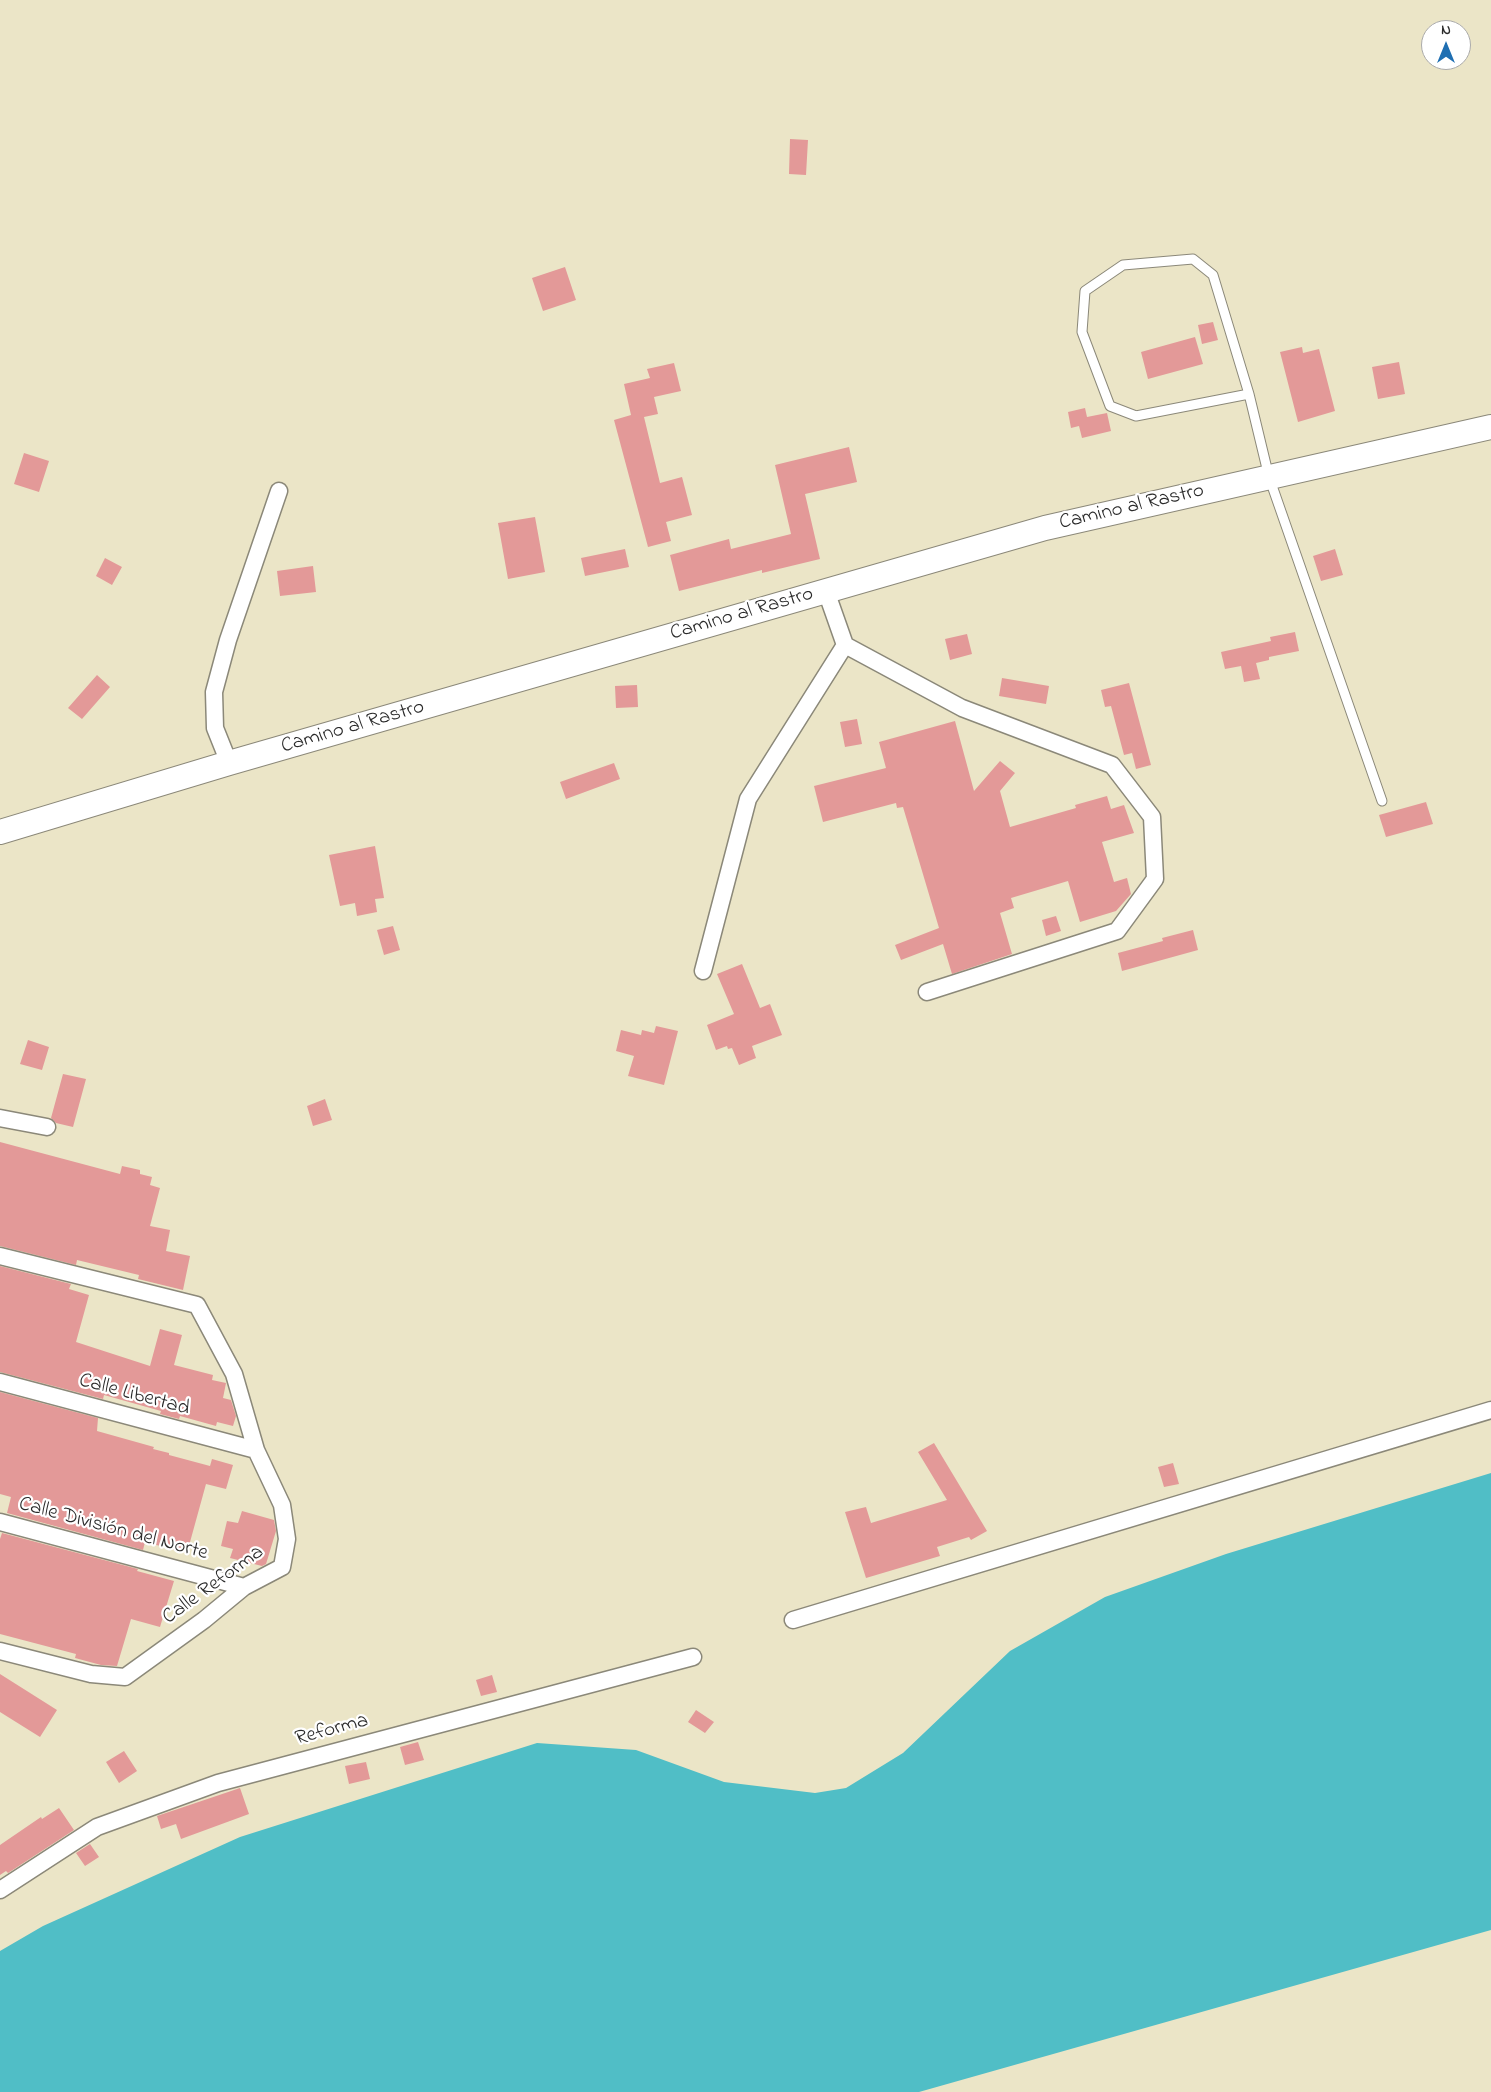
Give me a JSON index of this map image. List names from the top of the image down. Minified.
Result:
{"streets":{"street":["Camino al Rastro","Calle Libertad","Calle División del Norte","Calle Reforma","Reforma"]},"crossings":[["Calle Libertad","Calle Reforma"],["Calle División del Norte","Calle Reforma"]],"north":"top"}
